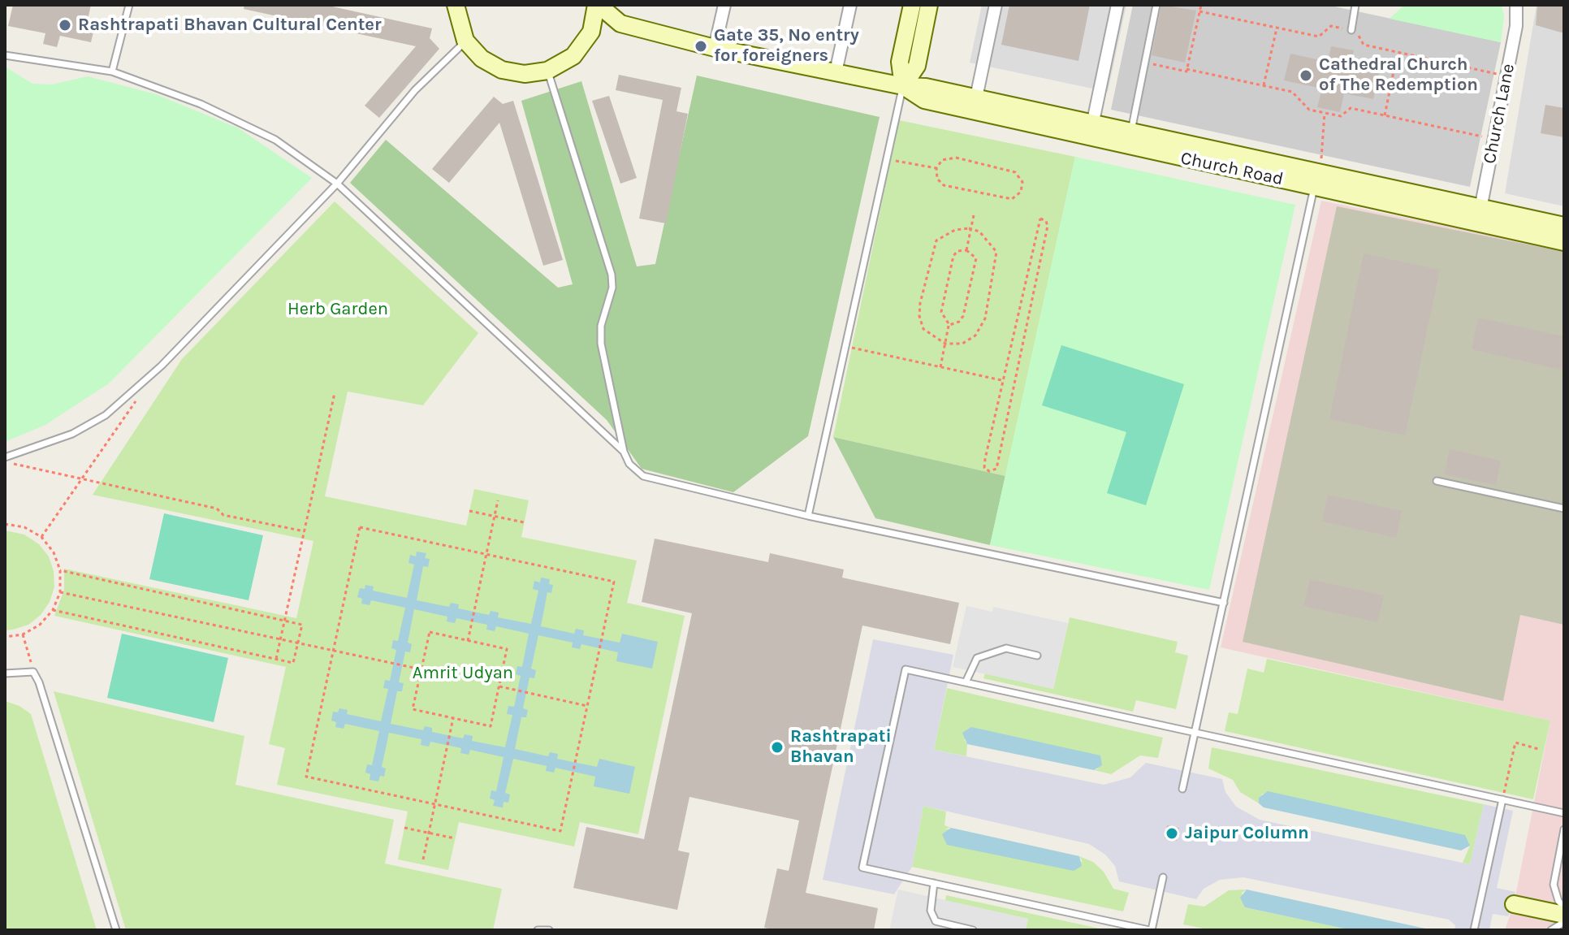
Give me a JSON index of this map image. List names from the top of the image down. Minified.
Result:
{"streets":{"street":["Church Lane","Church Road"]},"crossings":[["Church Lane","Church Road"]],"parks":["Herb Garden","Amrit Udyan"],"places":["Rashtrapati Bhavan Cultural Center","Gate 35, No entry for foreigners","Cathedral Church of The Redemption","Rashtrapati Bhavan","Jaipur Column"]}
